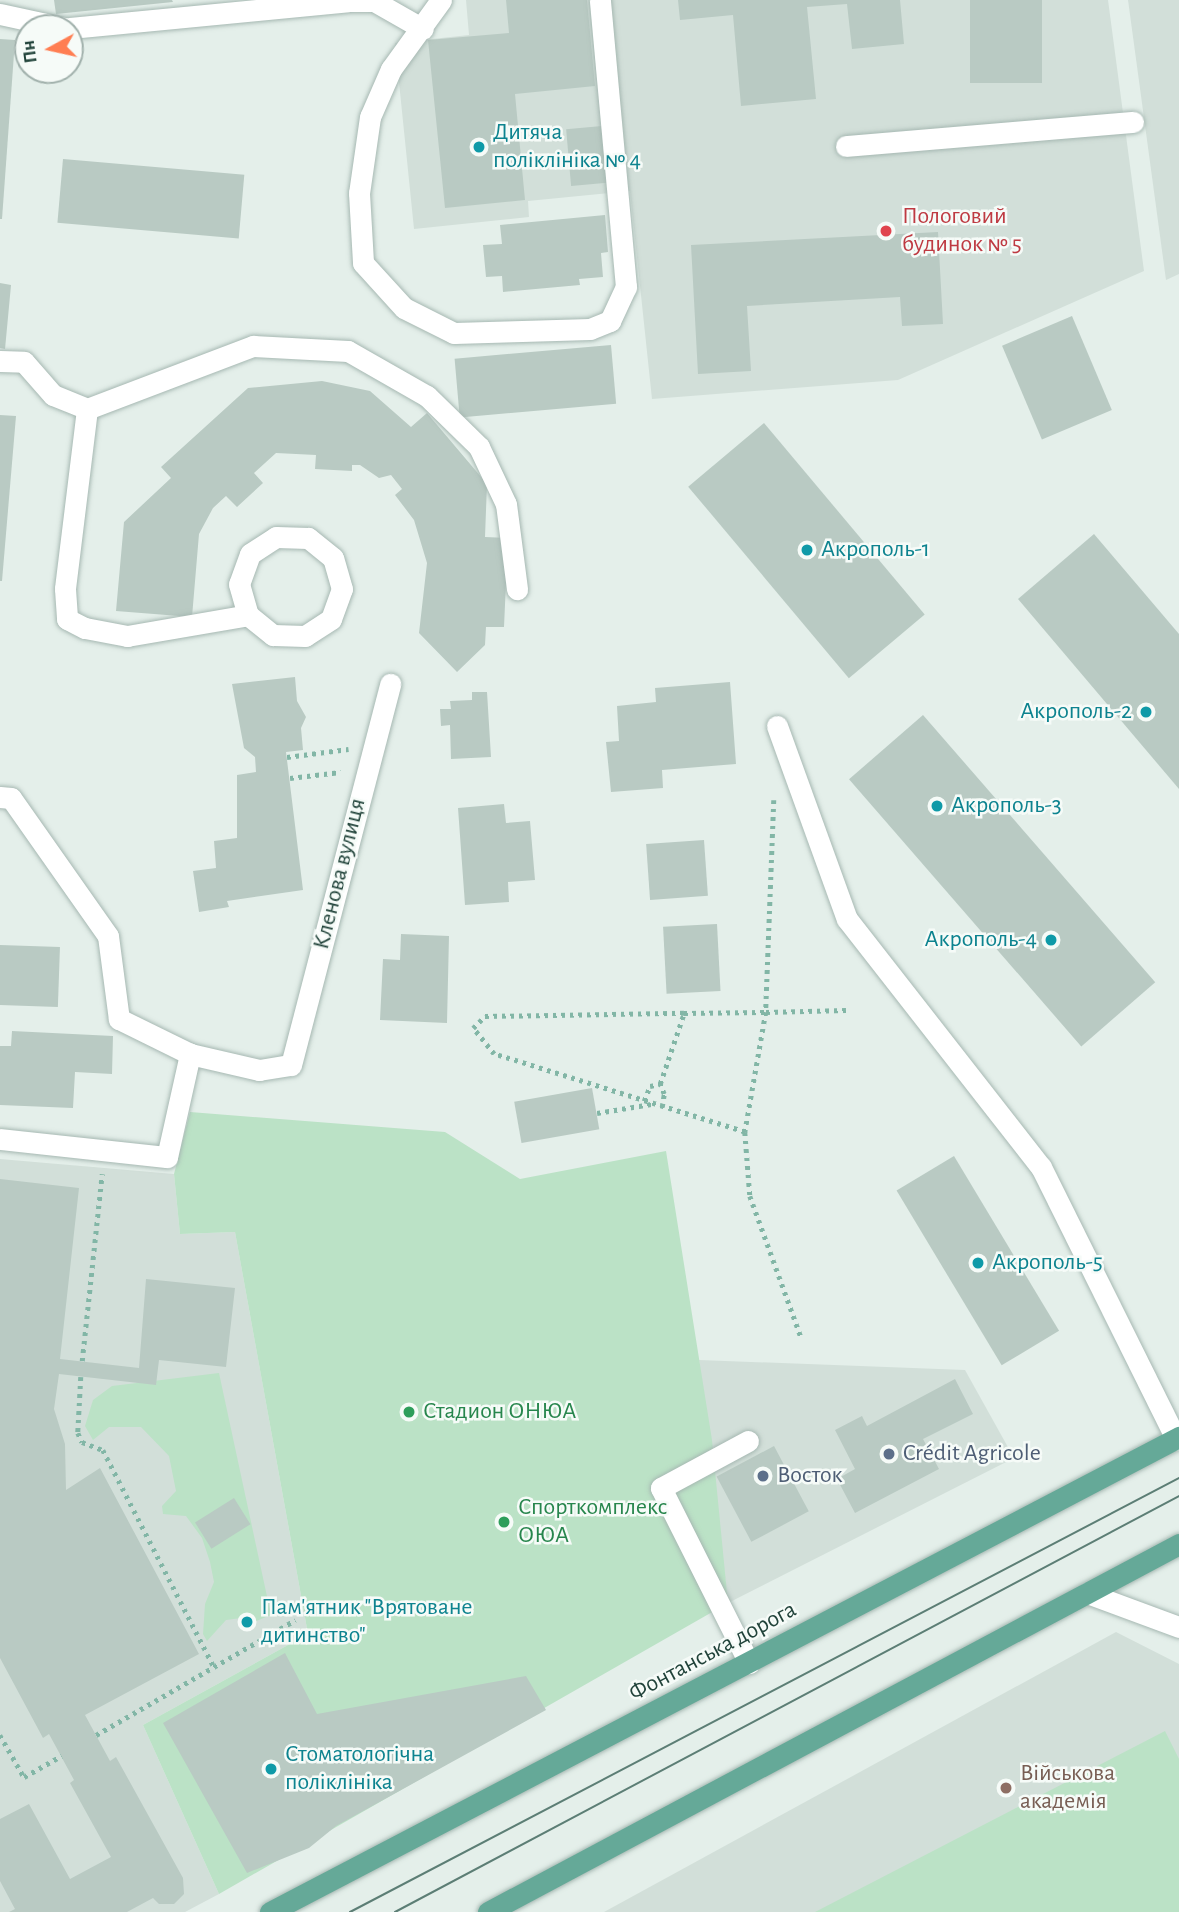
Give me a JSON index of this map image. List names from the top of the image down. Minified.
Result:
{"streets":{"main road":["Фонтанська дорога"],"lane":["Кленова вулиця"]},"places":["Дитяча поліклініка № 4","Пологовий будинок № 5","Акрополь-1","Акрополь-2","Акрополь-3","Акрополь-4","Акрополь-5","Стадион ОНЮА","Crédit Agricole","Восток","Спорткомплекс ОЮА","Пам'ятник \"Врятоване дитинство\"","Стоматологічна поліклініка","Військова академія"],"north":"left"}
